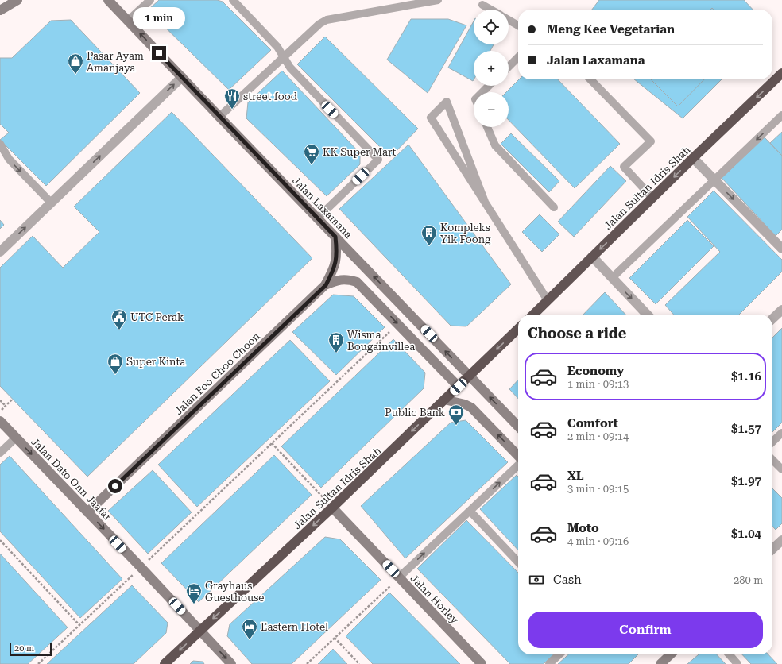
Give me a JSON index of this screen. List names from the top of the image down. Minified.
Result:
{"streets":{"highway":["Jalan Sultan Idris Shah"],"street":["Jalan Laxamana","Jalan Foo Choo Choon","Jalan Dato Onn Jaafar","Jalan Horley"]},"crossings":[["Jalan Sultan Idris Shah","Jalan Laxamana"],["Jalan Sultan Idris Shah","Jalan Dato Onn Jaafar"],["Jalan Sultan Idris Shah","Jalan Horley"],["Jalan Laxamana","Jalan Foo Choo Choon"],["Jalan Foo Choo Choon","Jalan Dato Onn Jaafar"]],"one_way":["Jalan Sultan Idris Shah","Jalan Dato Onn Jaafar"],"places":{"shop":["Pasar Ayam Amanjaya","Super Kinta"],"restaurant":["street food"],"supermarket":["KK Super Mart"],"building":["Kompleks Yik Foong","Wisma Bougainvillea"],"public building":["UTC Perak"],"bank":["Public Bank"],"hotel":["Grayhaus Guesthouse","Eastern Hotel"]},"scale_bar":"20 m","page":{"bubble":"1 min","map_buttons":["+","−"],"banner":["Meng Kee Vegetarian","Jalan Laxamana"],"heading":"Choose a ride","list":[{"name":"Economy","note":"1 min · 09:13","value":"$1.16"},{"name":"Comfort","note":"2 min · 09:14","value":"$1.57"},{"name":"XL","note":"3 min · 09:15","value":"$1.97"},{"name":"Moto","note":"4 min · 09:16","value":"$1.04"}],"pay":["Cash","280 m"],"buttons":"Confirm","scale":"20 m"}}
